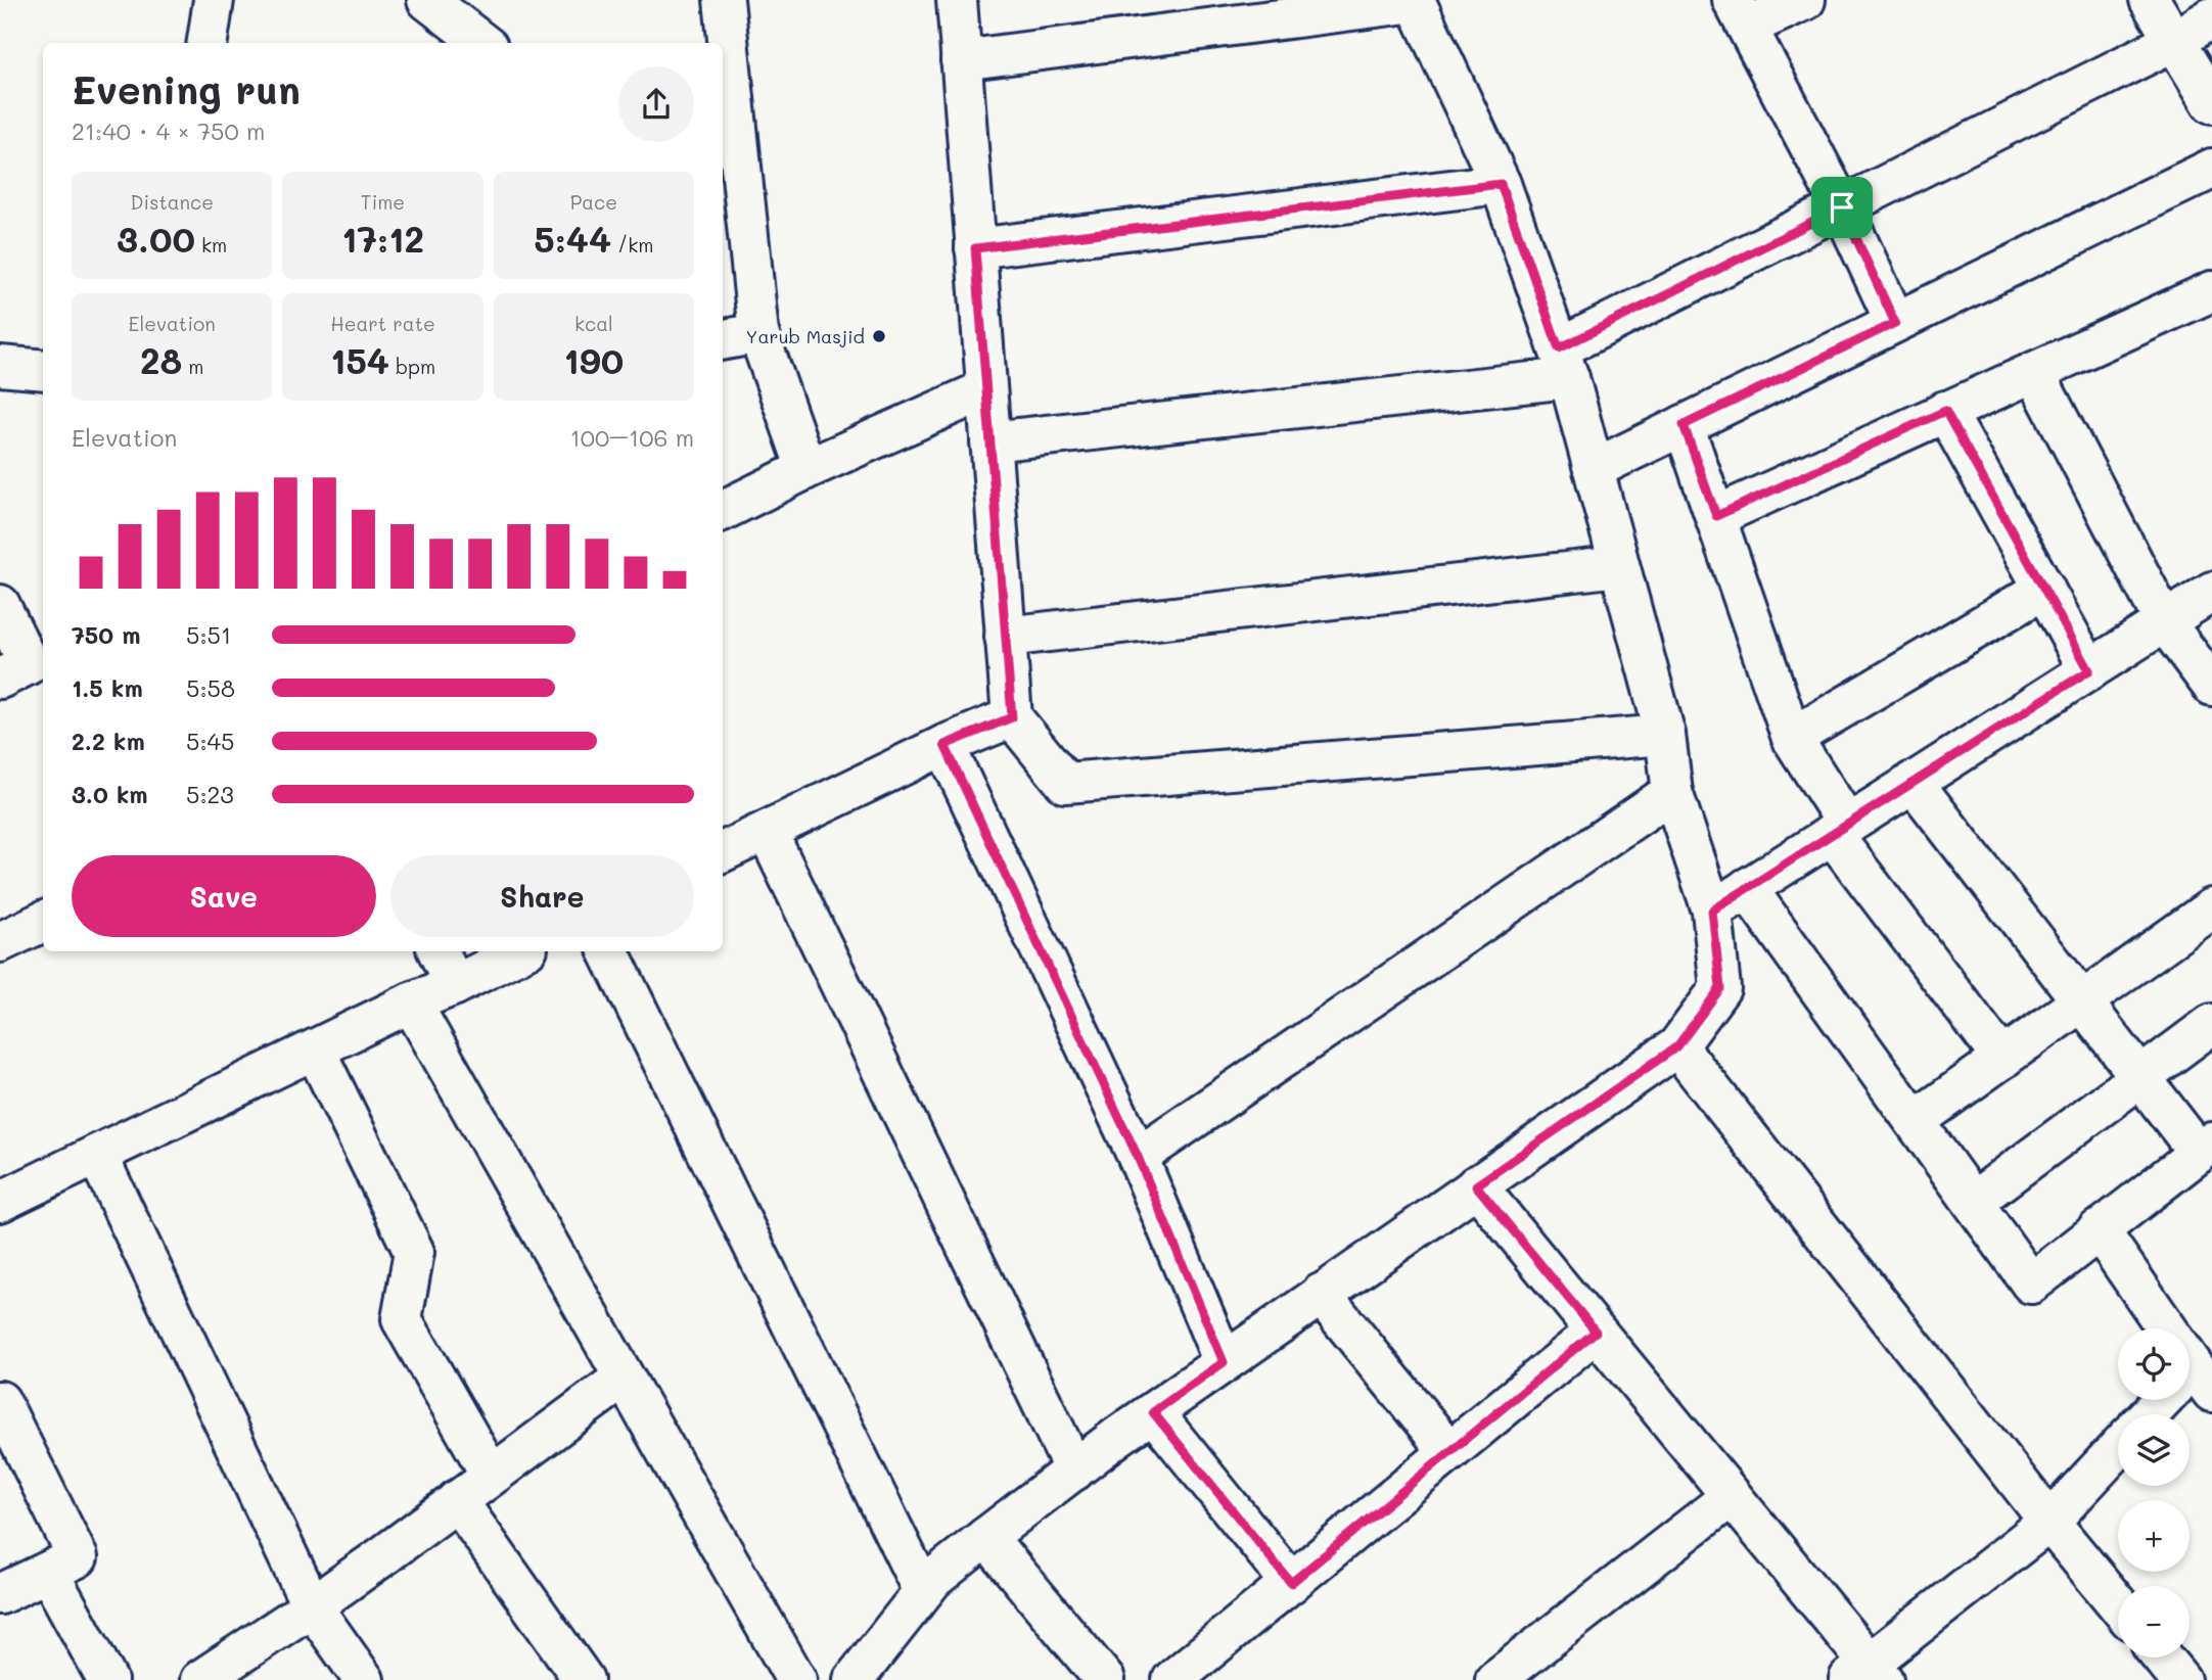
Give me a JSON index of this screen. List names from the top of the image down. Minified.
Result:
{"places":["Yarub Masjid"],"page":{"heading":["Evening run","21:40 · 4 × 750 m"],"stats":[["Distance","3.00 km"],["Time","17:12"],["Pace","5:44 /km"],["Elevation","28 m"],["Heart rate","154 bpm"],["kcal","190"]],"chart":["Elevation","100–106 m"],"list":[{"name":"750 m","note":"5:51"},{"name":"1.5 km","note":"5:58"},{"name":"2.2 km","note":"5:45"},{"name":"3.0 km","note":"5:23"}],"buttons":["Save","Share"],"map_buttons":["+","−"]}}
